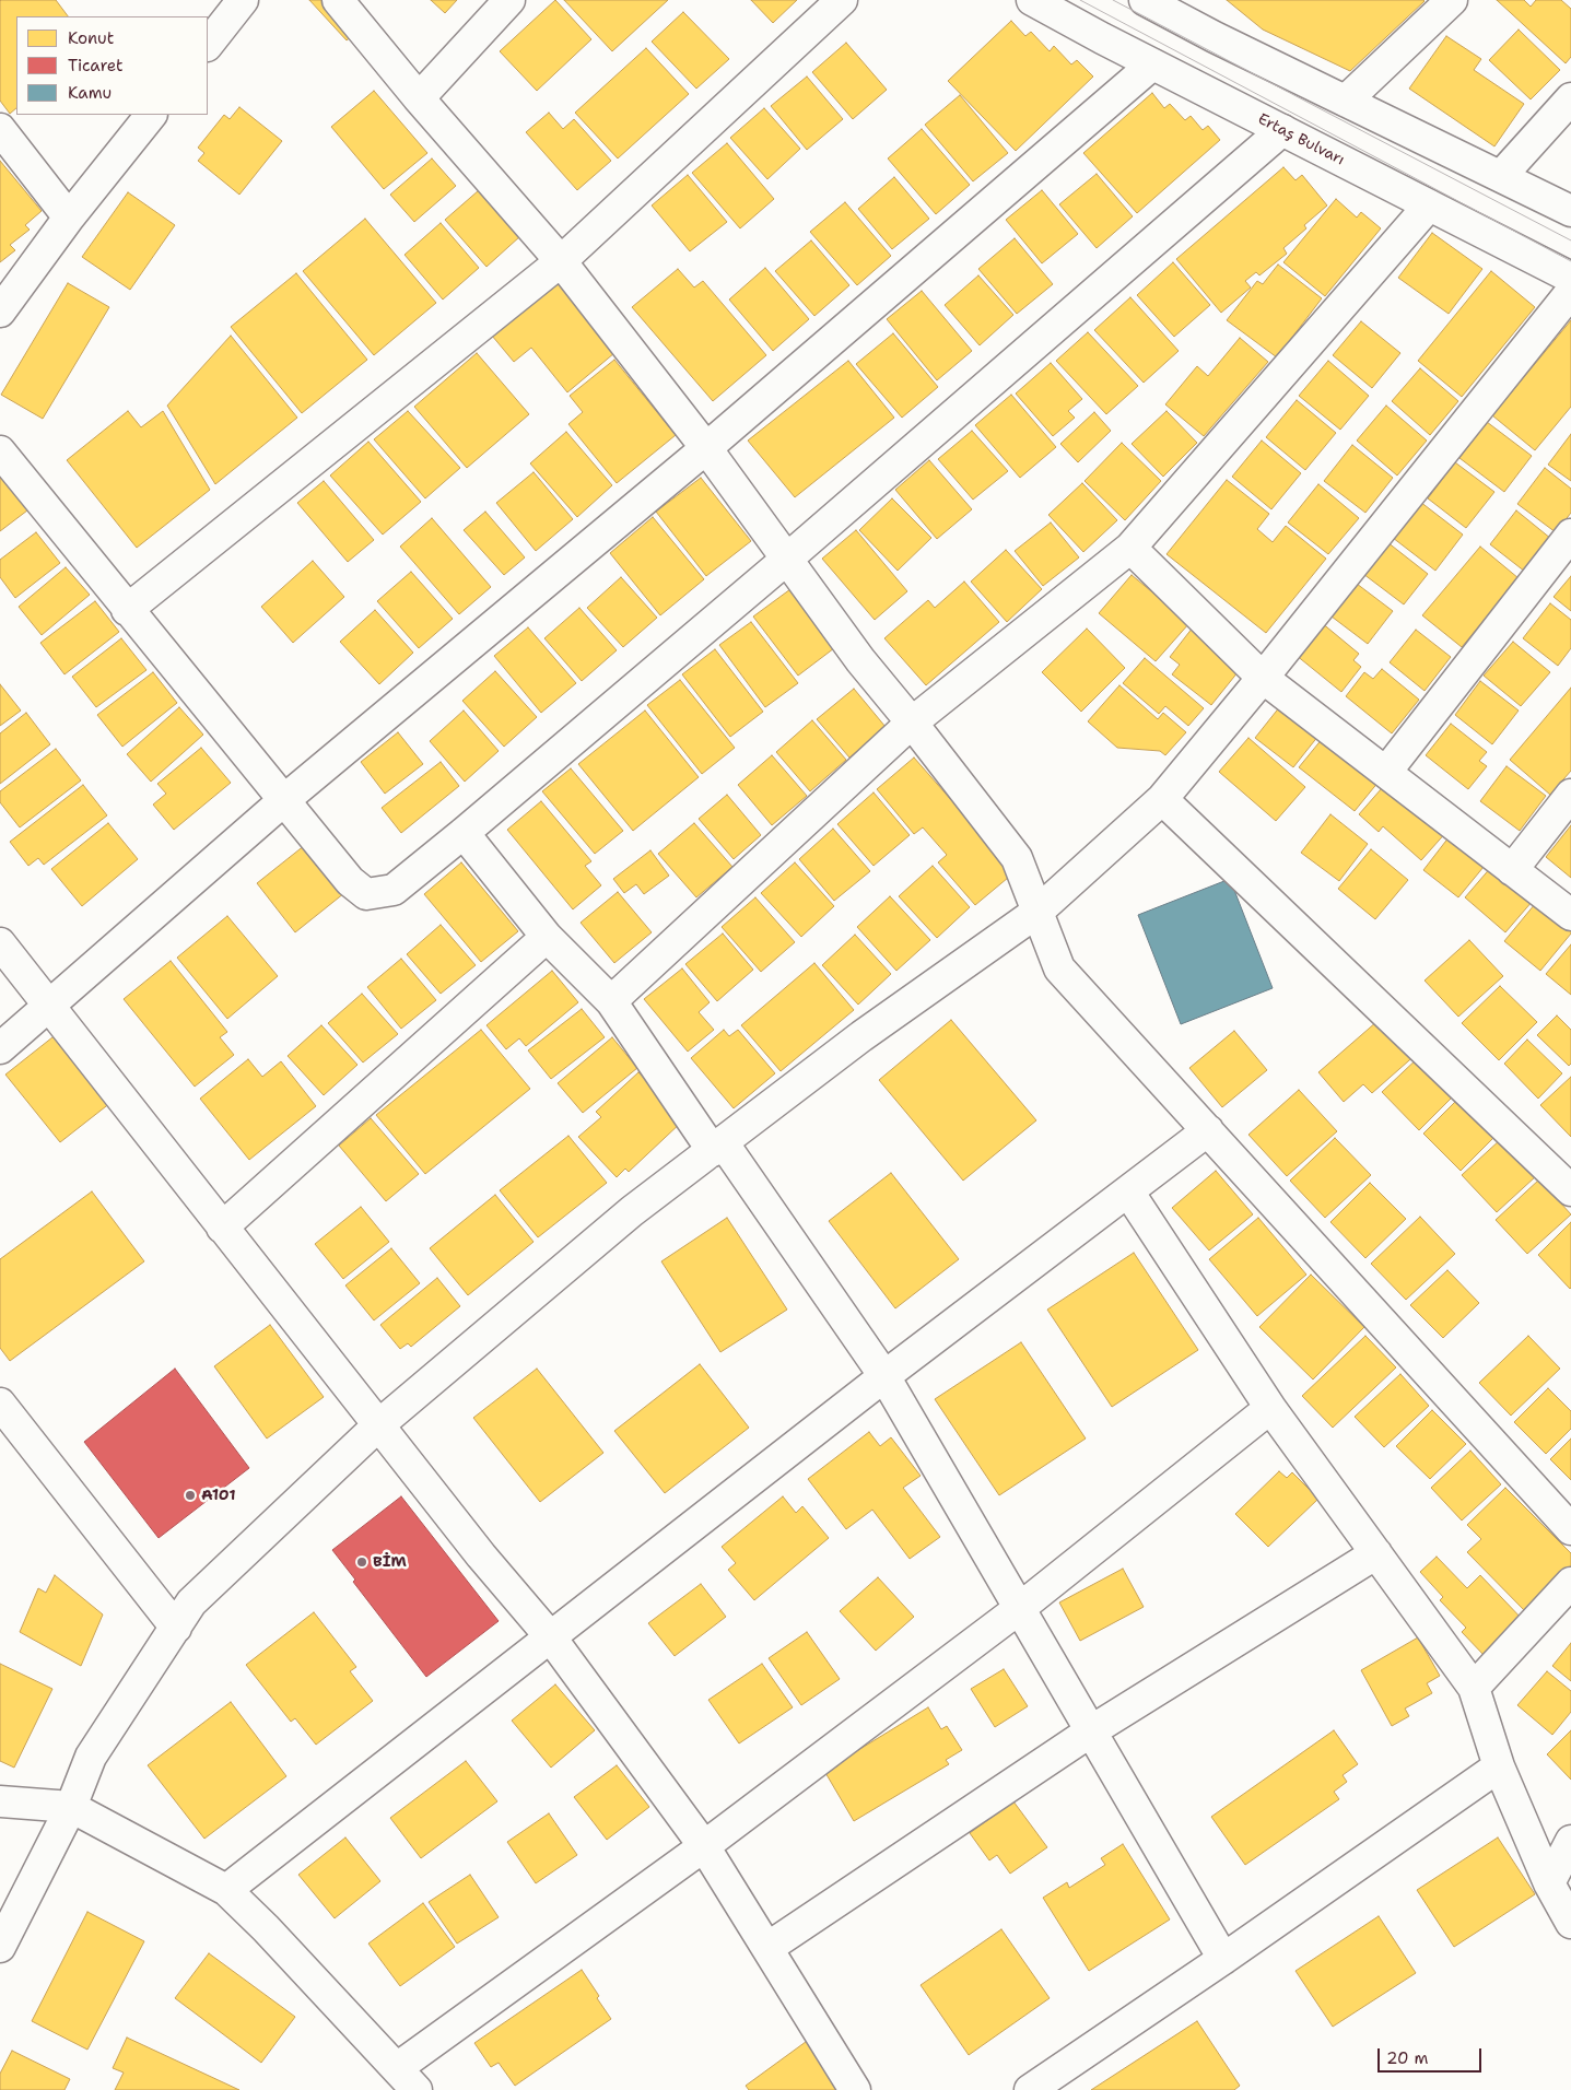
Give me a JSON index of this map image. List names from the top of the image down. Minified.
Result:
{"streets":{"street":["Ertaş Bulvarı"]},"places":["A101","BİM"],"legend":["Konut","Ticaret","Kamu"],"scale_bar":"20 m"}
